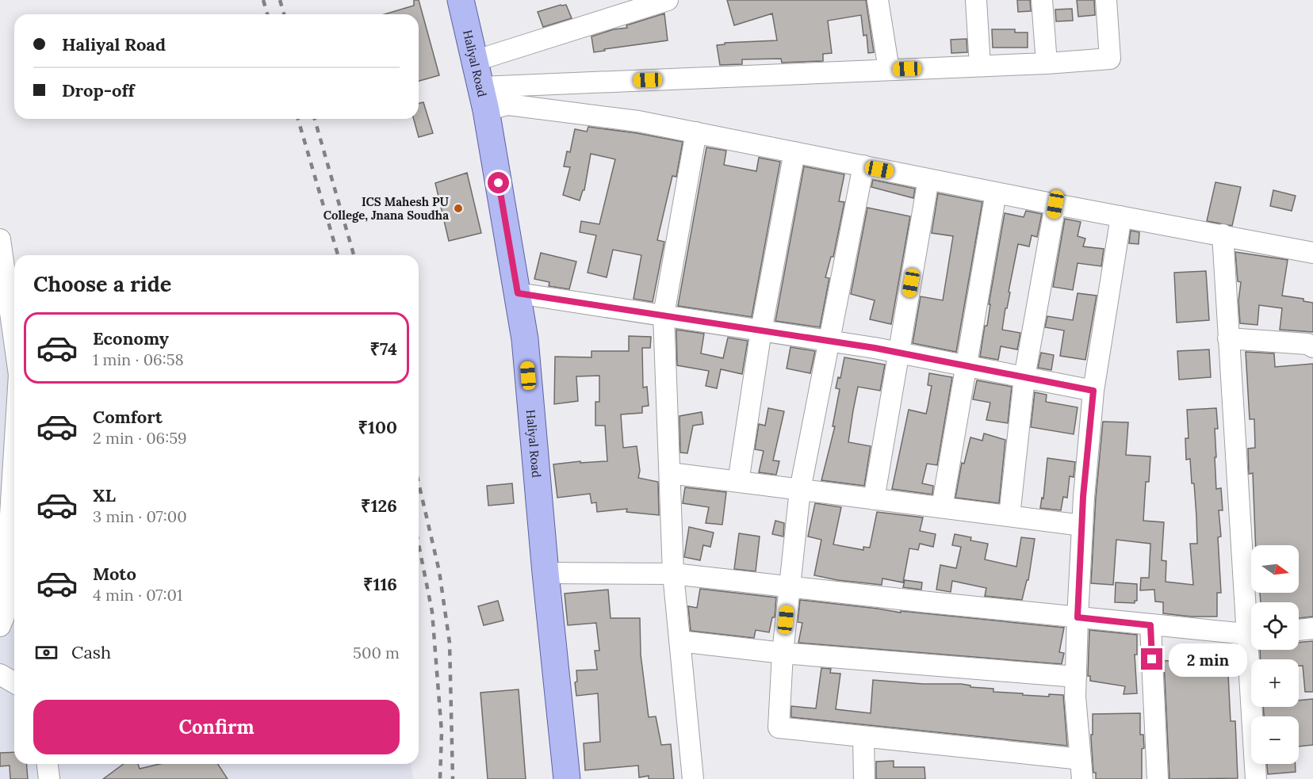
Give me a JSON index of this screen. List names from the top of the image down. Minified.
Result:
{"streets":{"main road":["Haliyal Road"]},"places":["ICS Mahesh PU College, Jnana Soudha"],"north":"right","page":{"banner":["Haliyal Road","Drop-off"],"heading":"Choose a ride","list":[{"name":"Economy","note":"1 min · 06:58","value":"₹74"},{"name":"Comfort","note":"2 min · 06:59","value":"₹100"},{"name":"XL","note":"3 min · 07:00","value":"₹126"},{"name":"Moto","note":"4 min · 07:01","value":"₹116"}],"map_buttons":["+","−"],"pay":["Cash","500 m"],"bubble":"2 min","buttons":"Confirm"}}
